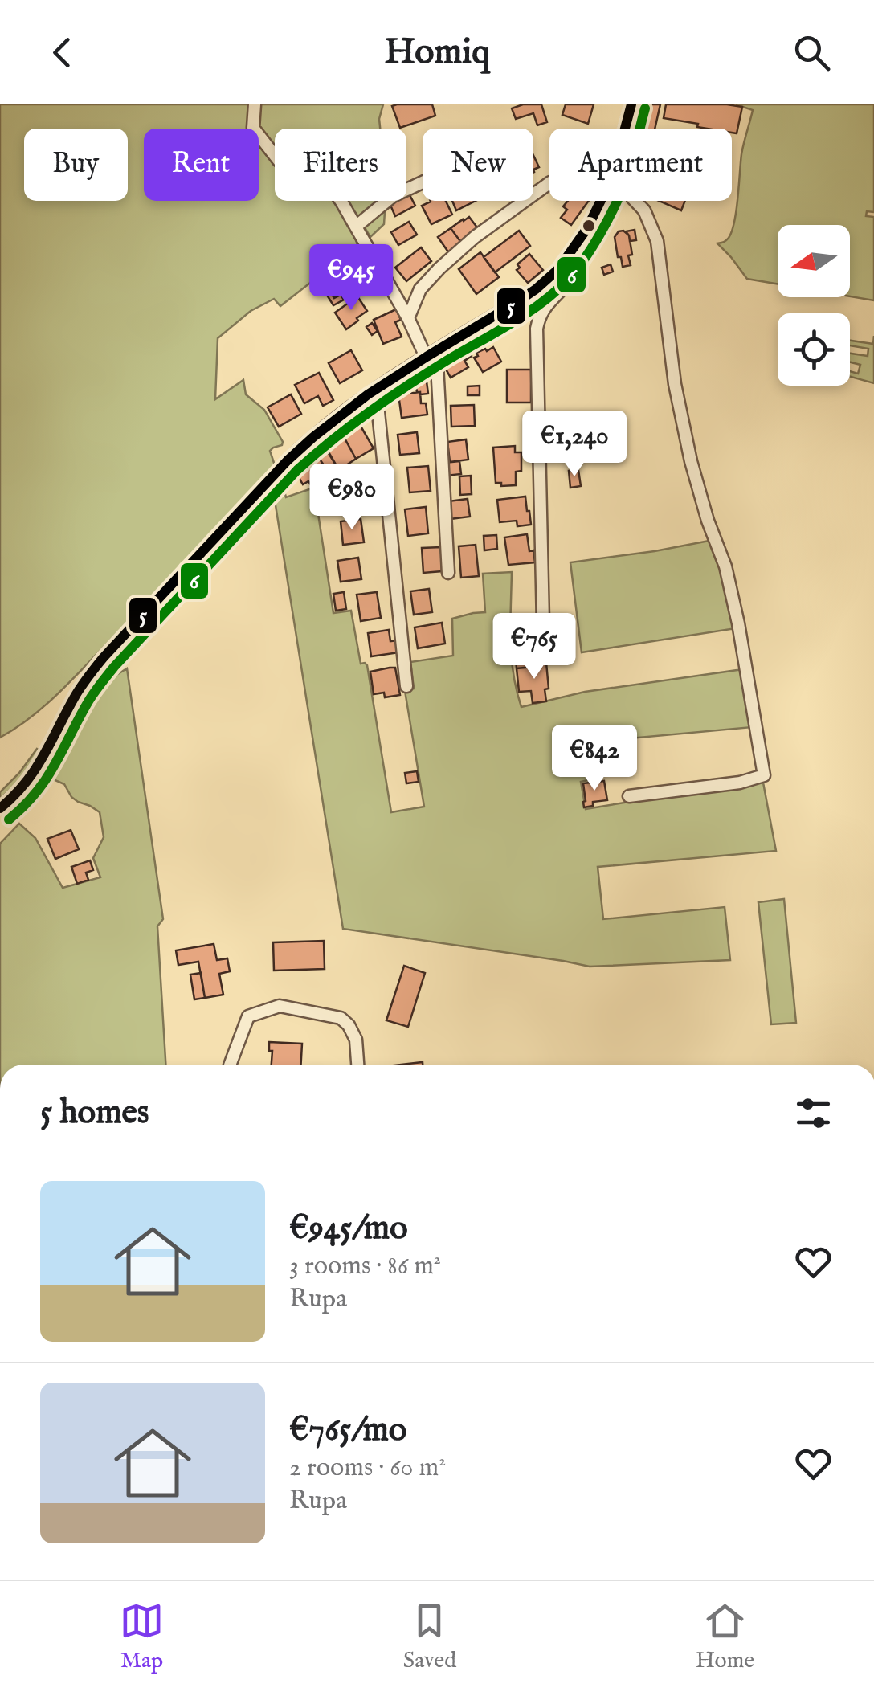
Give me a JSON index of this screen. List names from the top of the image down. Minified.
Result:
{"lines":["transit line 5","transit line 6"],"north":"left","page":{"header":"Homiq","chip":["Buy","Rent","Filters","New","Apartment"],"price":["€945","€1,240","€980","€765","€842"],"heading":"5 homes","list":[{"name":"€945/mo","note":"3 rooms · 86 m² · Rupa"},{"name":"€765/mo","note":"2 rooms · 60 m² · Rupa"}],"tabs":["Map","Saved","Home"]}}
